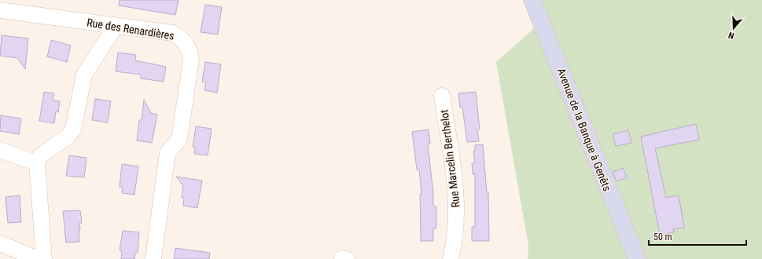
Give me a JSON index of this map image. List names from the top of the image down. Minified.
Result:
{"streets":{"main road":["Avenue de la Banque à Genêts"],"street":["Rue des Renardières","Rue Marcelin Berthelot"]},"scale_bar":"50 m","north":"bottom"}
